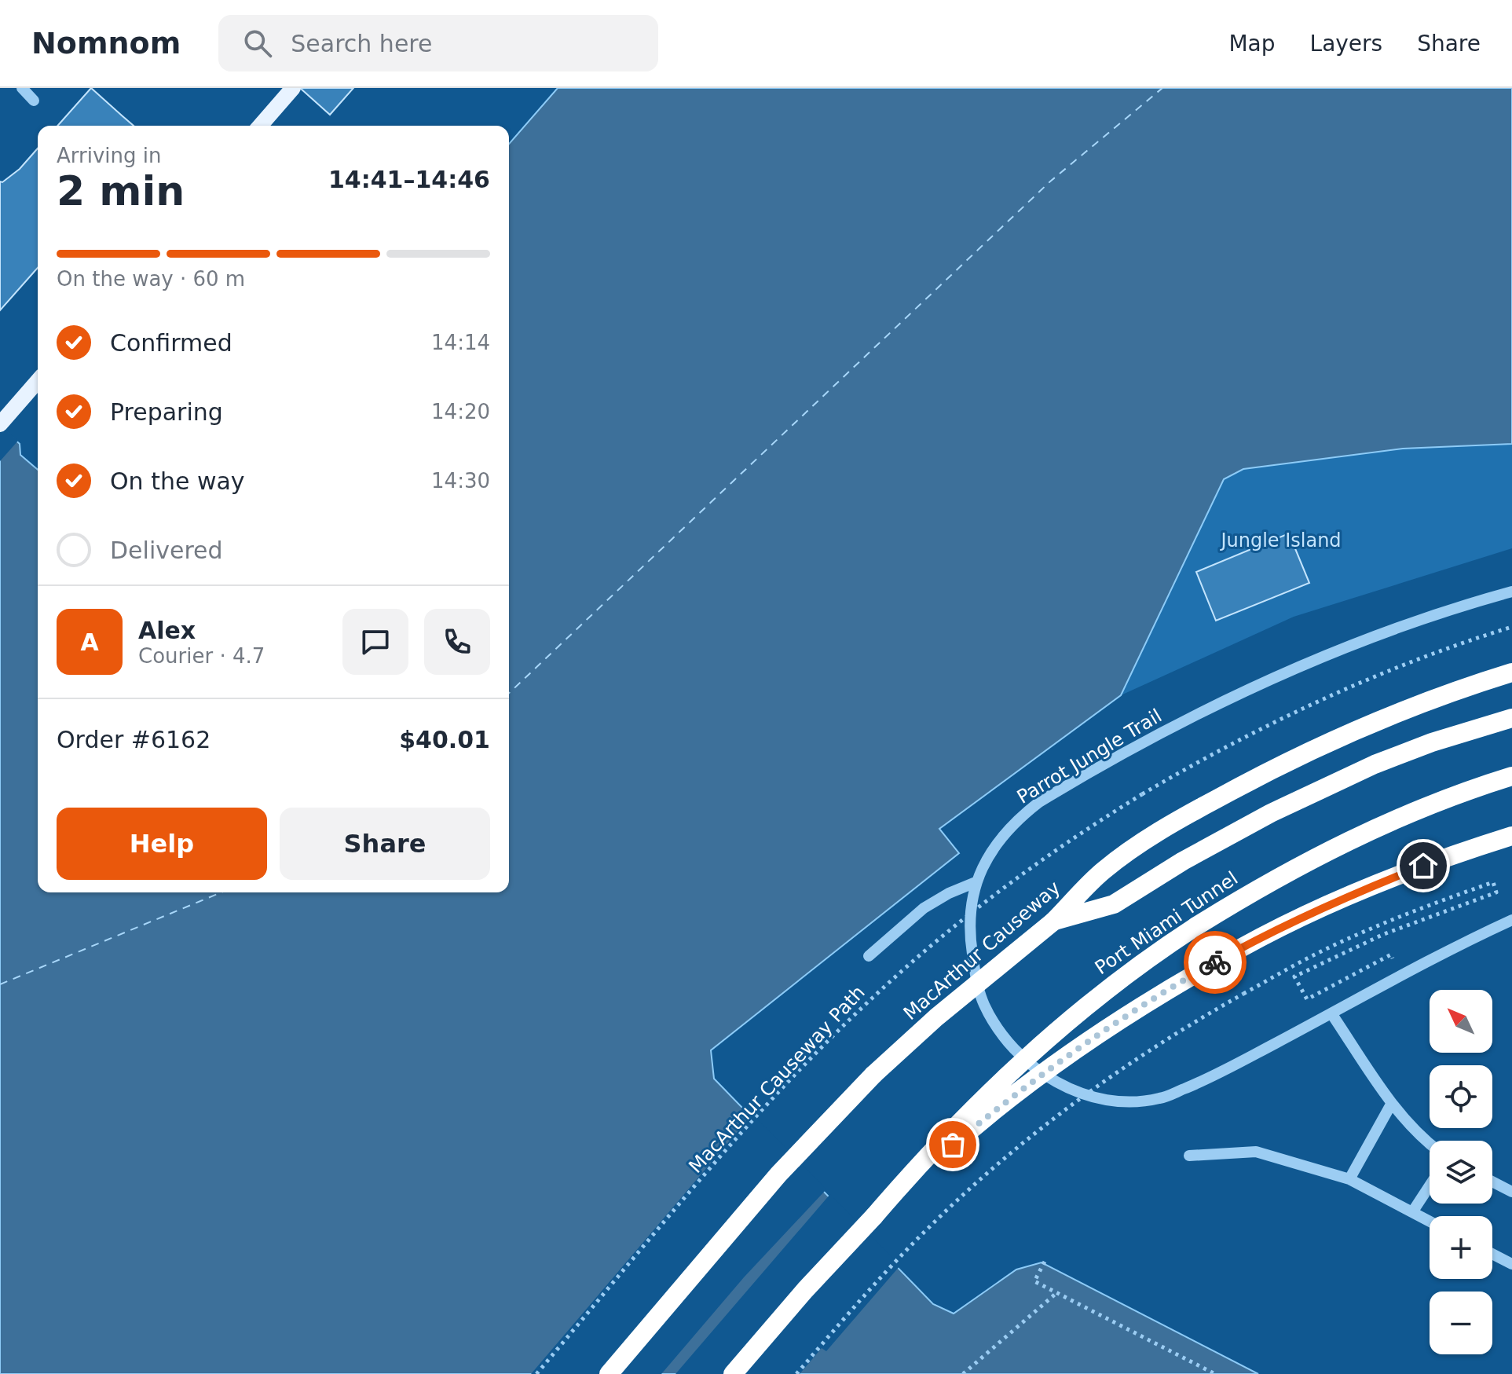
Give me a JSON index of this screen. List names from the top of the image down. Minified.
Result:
{"streets":{"highway":["Port Miami Tunnel","MacArthur Causeway"],"street":["Parrot Jungle Trail"],"path":["MacArthur Causeway Path"]},"crossings":[["Port Miami Tunnel","MacArthur Causeway"]],"parks":["Jungle Island"],"north":"top left","page":{"header":"Nomnom","search":"Search here","nav":["Map","Layers","Share"],"heading":["2 min","Arriving in","14:41–14:46"],"panel":["Alex","Courier · 4.7","Order #6162","$40.01"],"bar":"On the way · 60 m","list":[["Confirmed","14:14"],["Preparing","14:20"],["On the way","14:30"],"Delivered"],"round":"A","buttons":["Help","Share"],"map_buttons":["+","−"]}}
